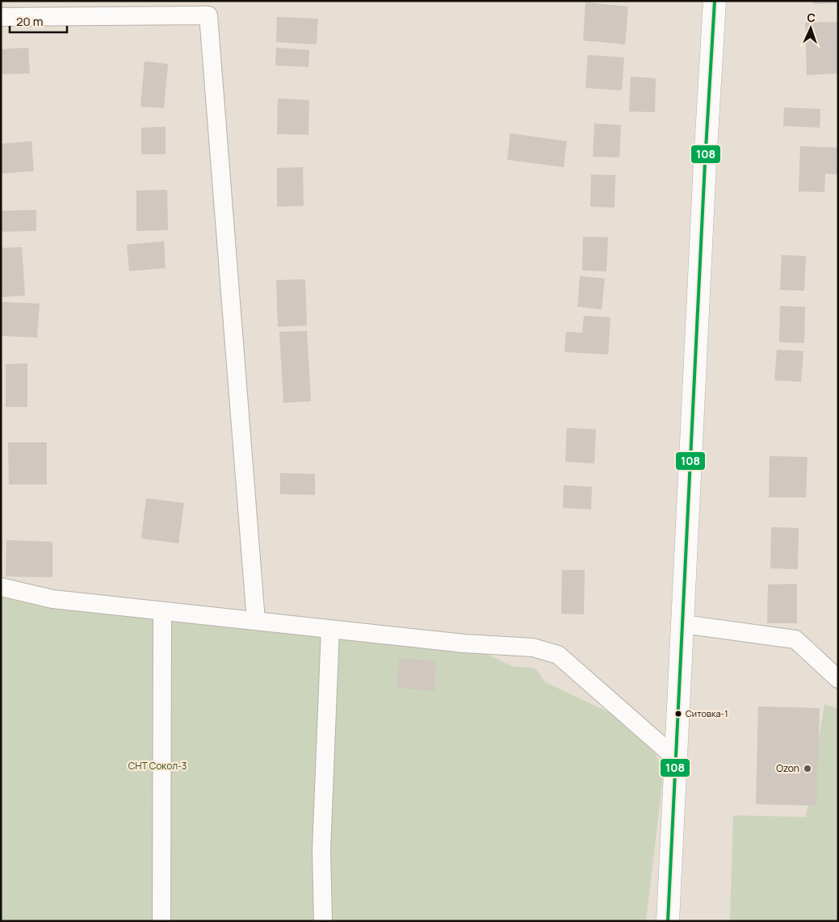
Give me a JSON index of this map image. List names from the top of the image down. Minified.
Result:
{"parks":["СНТ Сокол-3"],"places":["Ситовка-1","Ozon"],"lines":["transit line 108"],"scale_bar":"20 m","north":"top"}
